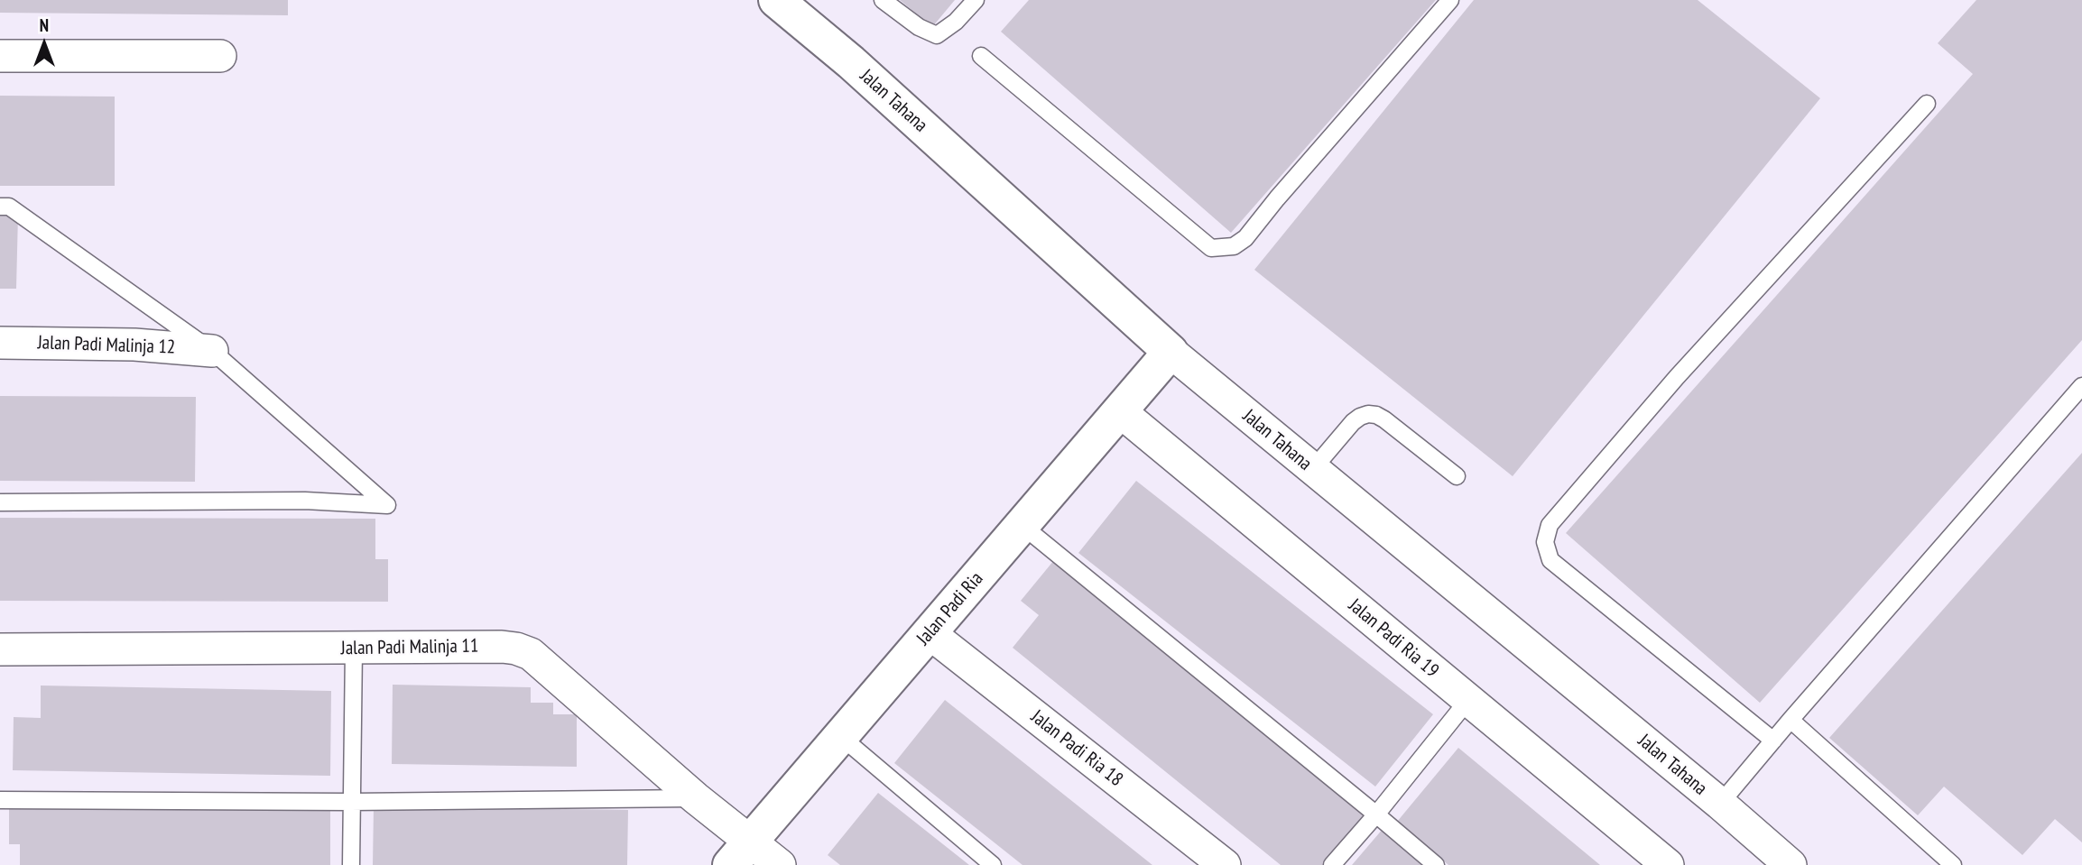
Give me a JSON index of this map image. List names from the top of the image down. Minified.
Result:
{"streets":{"street":["Jalan Tahana","Jalan Padi Malinja 12","Jalan Padi Ria","Jalan Padi Ria 19","Jalan Padi Malinja 11","Jalan Padi Ria 18"]},"crossings":[["Jalan Tahana","Jalan Padi Ria"],["Jalan Padi Ria","Jalan Padi Ria 19"],["Jalan Padi Ria","Jalan Padi Malinja 11"],["Jalan Padi Ria","Jalan Padi Ria 18"]],"north":"top"}
